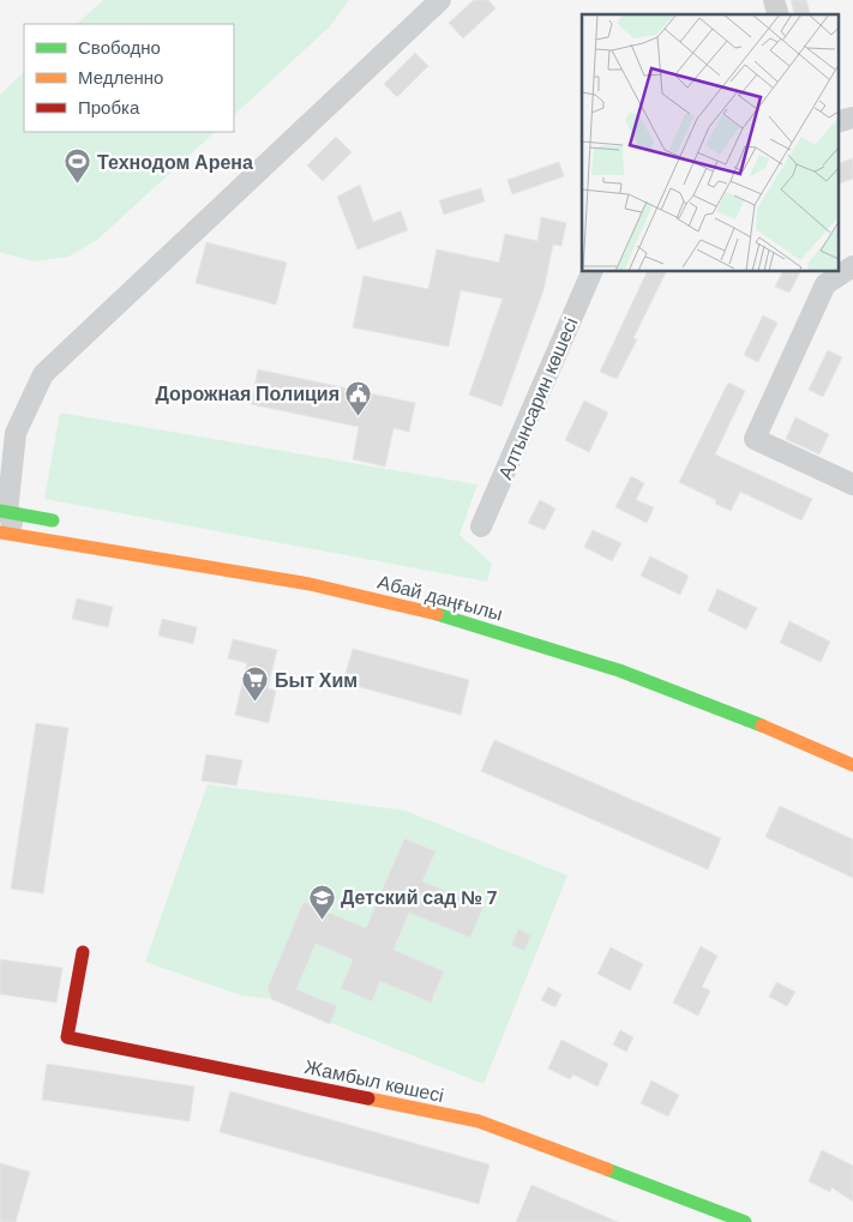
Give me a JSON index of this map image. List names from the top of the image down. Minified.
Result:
{"streets":{"main road":["Абай даңғылы","Жамбыл көшесі"],"street":["Алтынсарин көшесі"]},"places":{"sports":["Технодом Арена"],"public building":["Дорожная Полиция"],"supermarket":["Быт Хим"],"school or university":["Детский сад № 7"]},"legend":["Свободно","Медленно","Пробка"]}
